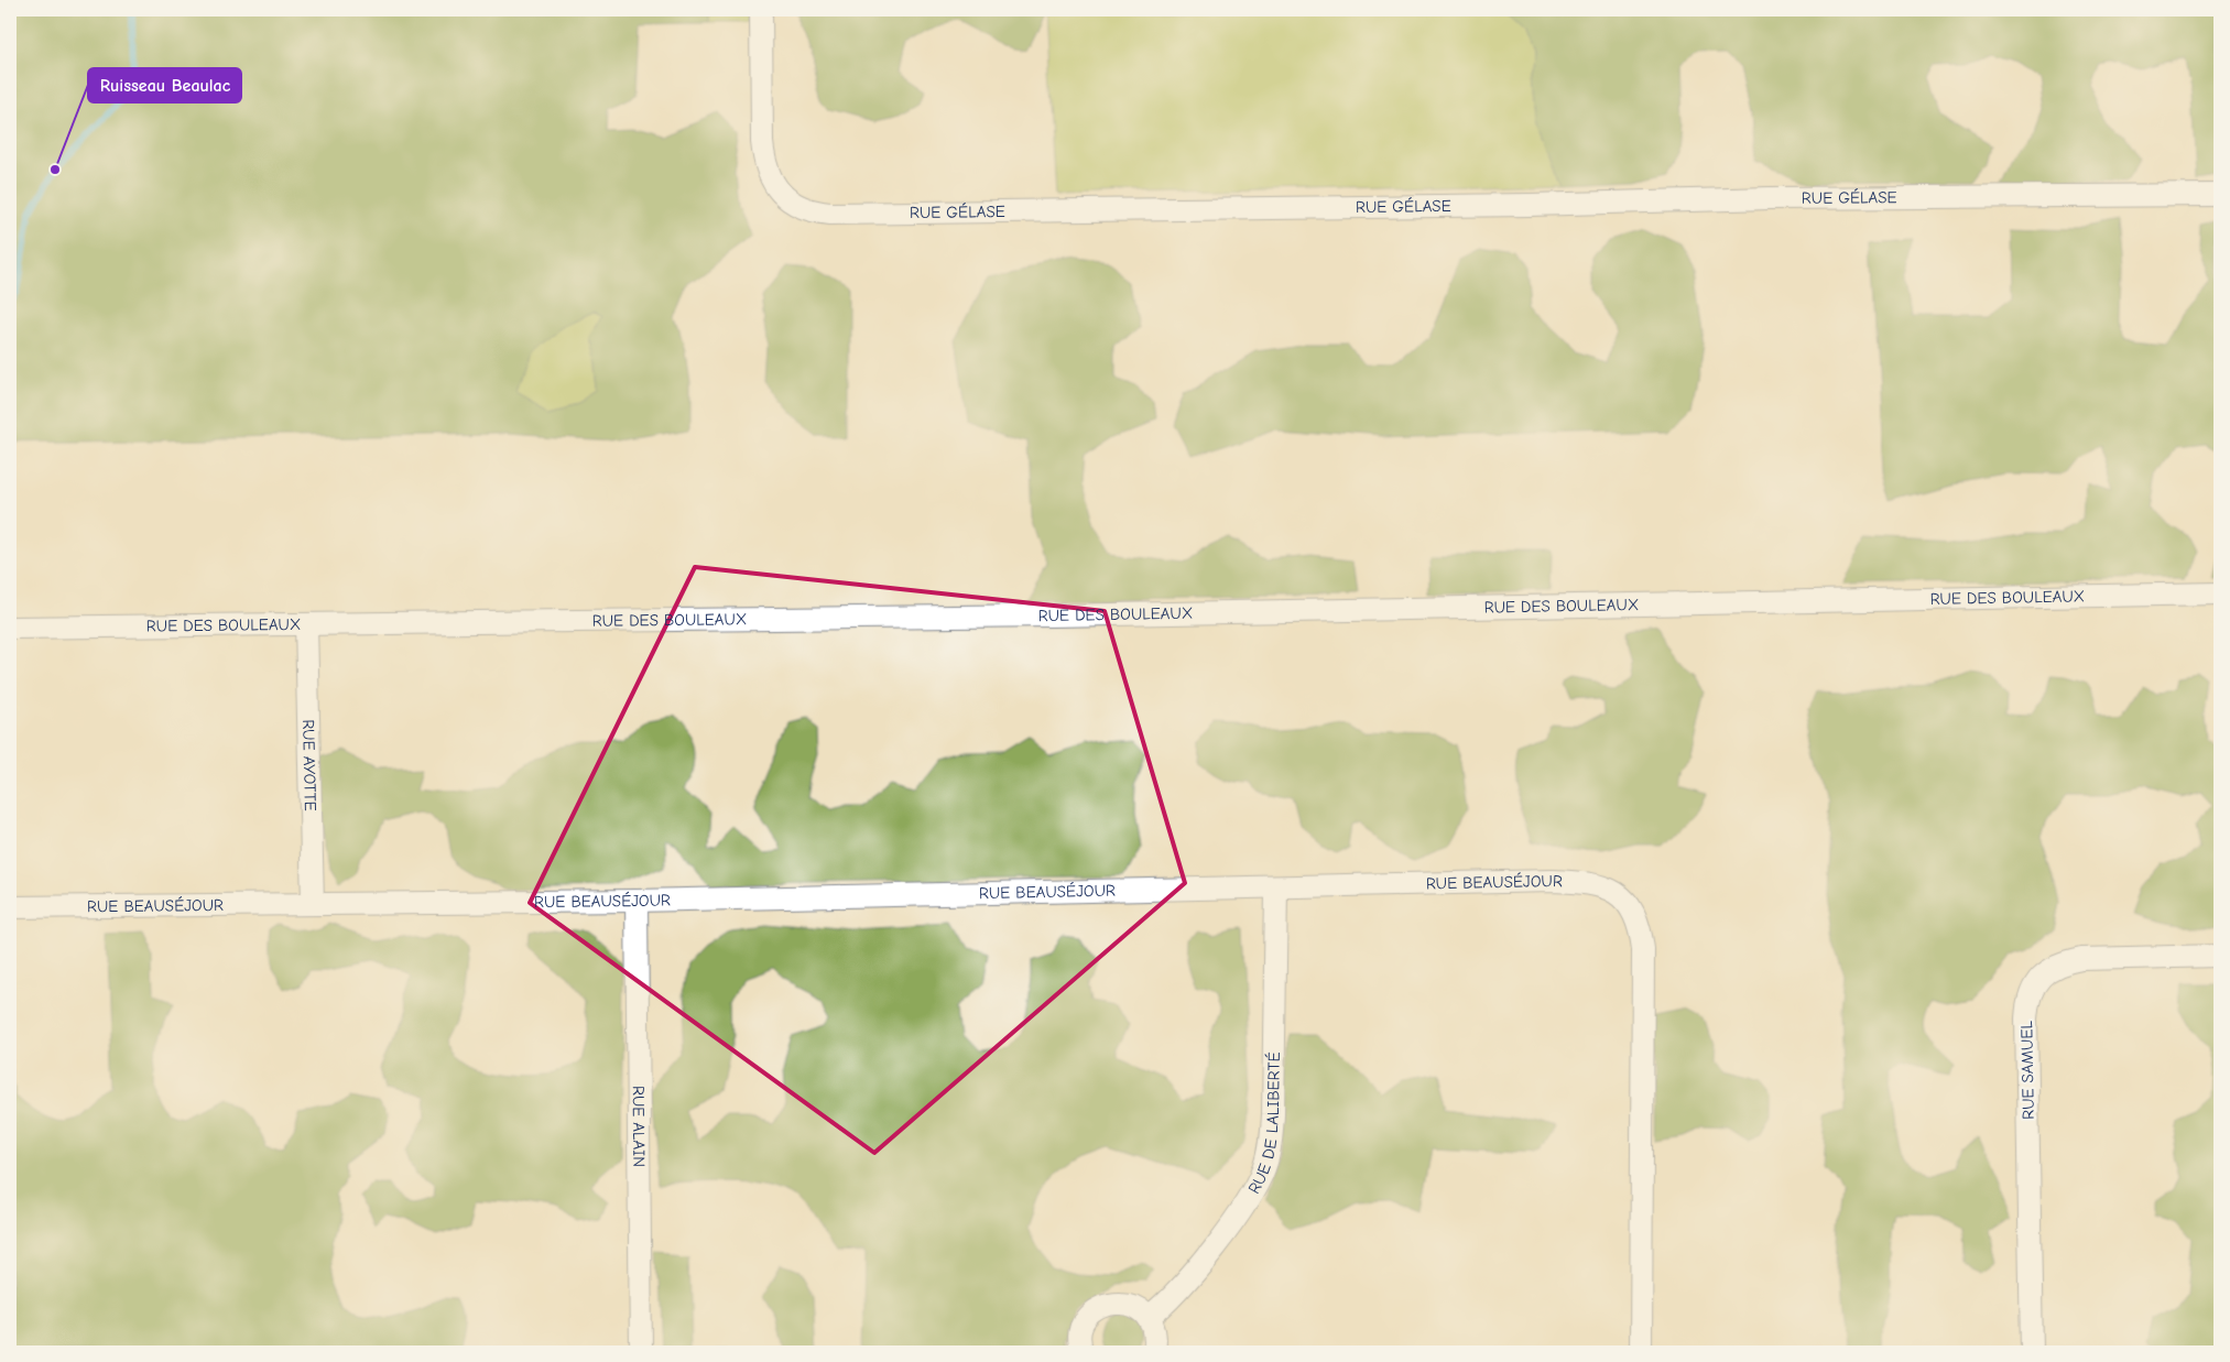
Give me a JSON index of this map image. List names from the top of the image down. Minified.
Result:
{"streets":{"street":["RUE GÉLASE","RUE DES BOULEAUX","RUE AYOTTE","RUE BEAUSÉJOUR","RUE SAMUEL","RUE DE LALIBERTÉ","RUE ALAIN"]},"crossings":[["RUE DES BOULEAUX","RUE AYOTTE"],["RUE AYOTTE","RUE BEAUSÉJOUR"],["RUE BEAUSÉJOUR","RUE DE LALIBERTÉ"],["RUE BEAUSÉJOUR","RUE ALAIN"]],"places":["Ruisseau Beaulac"]}
